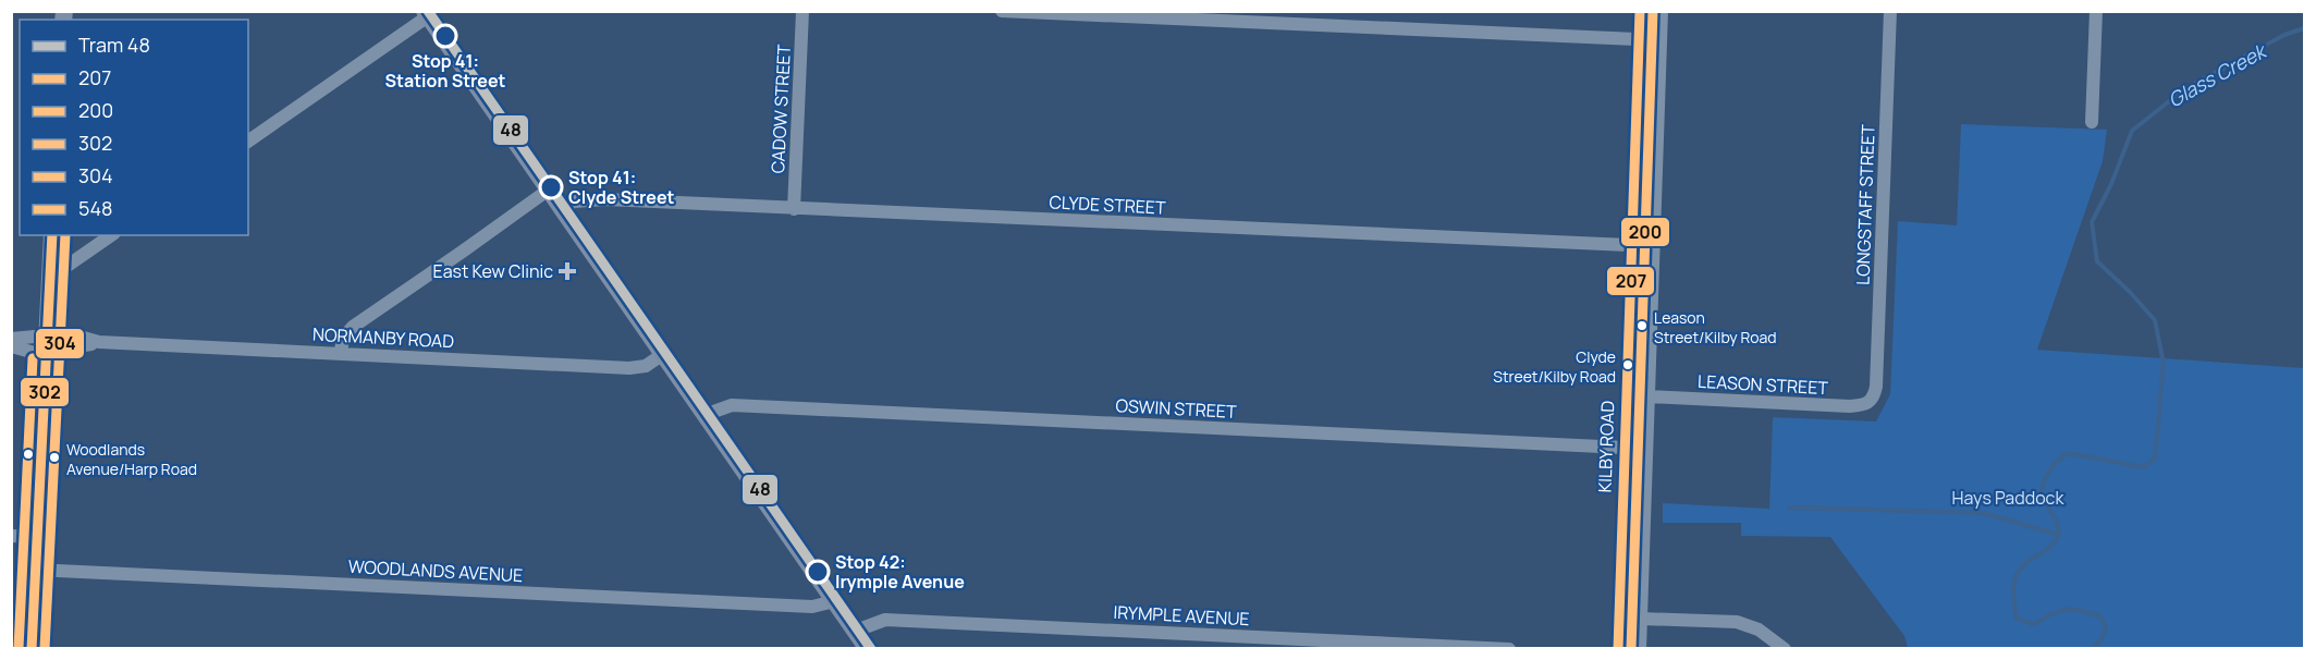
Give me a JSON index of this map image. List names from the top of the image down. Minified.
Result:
{"streets":{"street":["CADOW STREET","CLYDE STREET","LONGSTAFF STREET","NORMANBY ROAD","LEASON STREET","OSWIN STREET","KILBY ROAD","WOODLANDS AVENUE","IRYMPLE AVENUE"]},"crossings":[["CADOW STREET","CLYDE STREET"],["CLYDE STREET","KILBY ROAD"],["LONGSTAFF STREET","LEASON STREET"],["OSWIN STREET","KILBY ROAD"]],"water":["Glass Creek"],"parks":["Hays Paddock"],"places":{"other":["Stop 41: Station Street","Stop 41: Clyde Street","Leason Street/Kilby Road","Clyde Street/Kilby Road","Woodlands Avenue/Harp Road","Stop 42: Irymple Avenue"],"health":["East Kew Clinic"]},"lines":["tram line 48","transit line 207","transit line 200","transit line 302","transit line 304","transit line 548"],"legend":["Tram 48","207","200","302","304","548"]}
